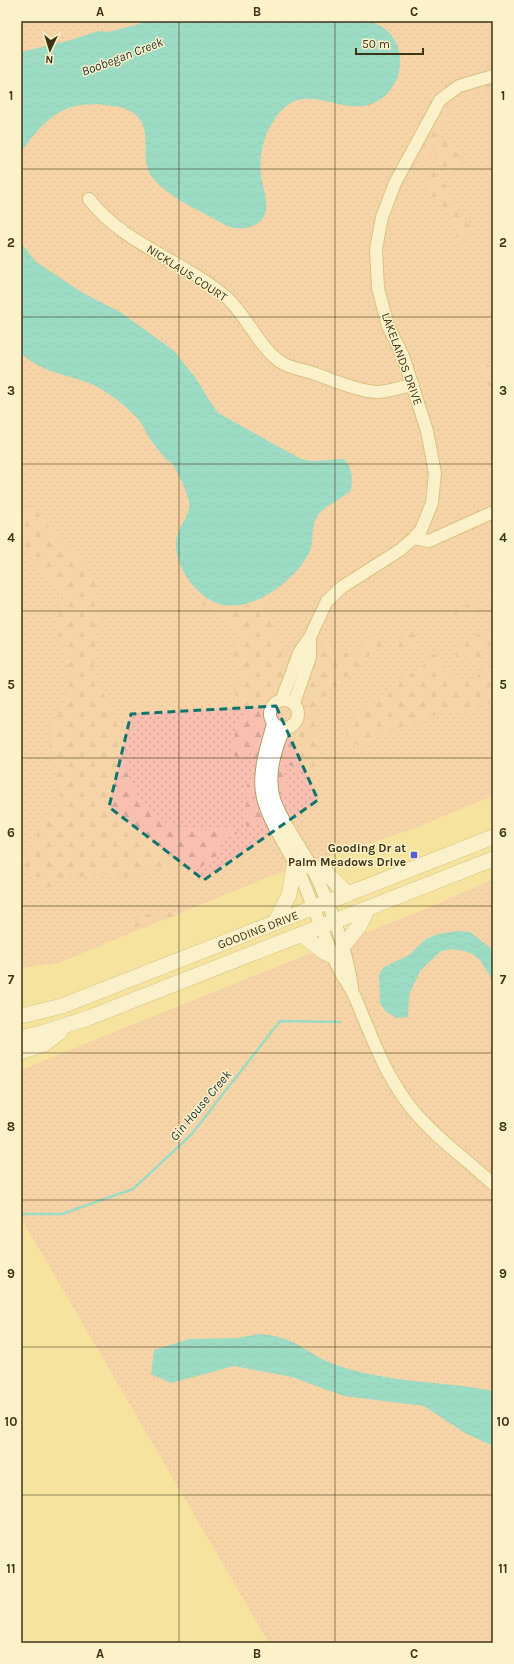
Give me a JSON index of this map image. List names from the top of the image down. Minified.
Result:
{"streets":{"main road":["GOODING DRIVE"],"street":["NICKLAUS COURT","LAKELANDS DRIVE"]},"crossings":[["NICKLAUS COURT","LAKELANDS DRIVE"]],"water":["Boobegan Creek","Gin House Creek"],"places":{"transit":["Gooding Dr at Palm Meadows Drive"]},"scale_bar":"50 m","north":"bottom","grid":{"columns":["A","B","C"],"rows":["1","2","3","4","5","6","7","8","9","10","11"]}}
